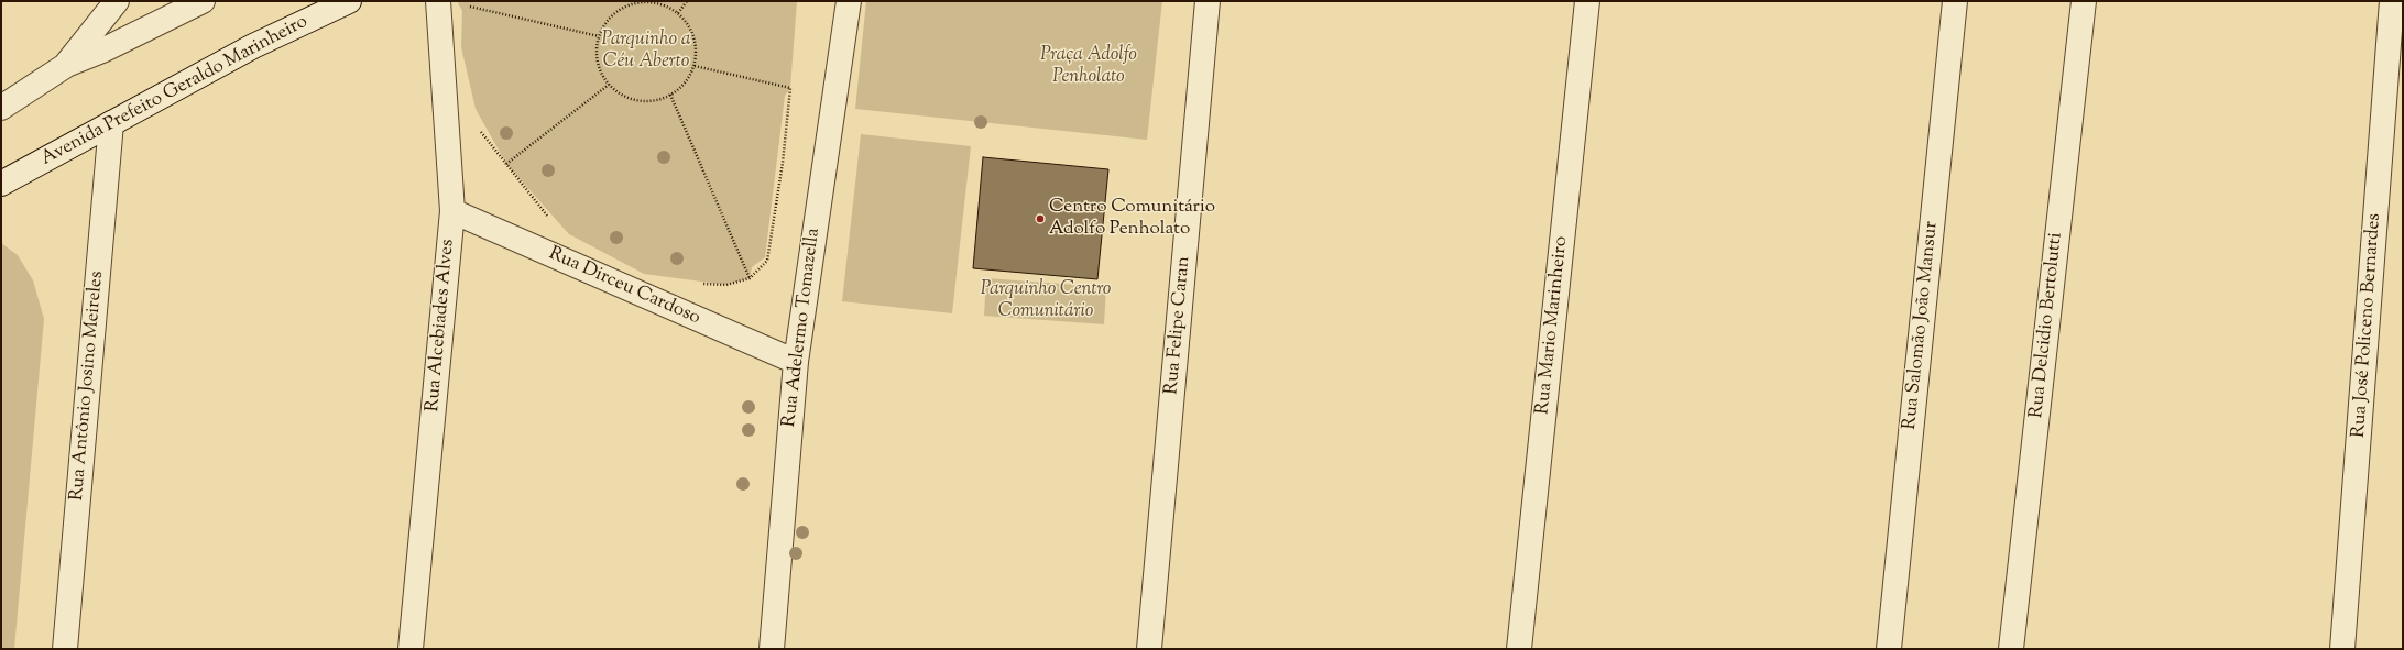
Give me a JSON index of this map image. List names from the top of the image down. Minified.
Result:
{"streets":{"street":["Avenida Prefeito Geraldo Marinheiro","Rua Dirceu Cardoso","Rua Alcebiades Alves","Rua Felipe Caran","Rua Mario Marinheiro","Rua Salomão João Mansur","Rua Delcidio Bertolutti","Rua José Policeno Bernardes","Rua Adelermo Tomazella","Rua Antônio Josino Meireles"]},"crossings":[["Avenida Prefeito Geraldo Marinheiro","Rua Antônio Josino Meireles"],["Rua Dirceu Cardoso","Rua Alcebiades Alves"],["Rua Dirceu Cardoso","Rua Adelermo Tomazella"]],"parks":["Parquinho a Céu Aberto","Praça Adolfo Penholato","Parquinho Centro Comunitário"],"places":["Centro Comunitário Adolfo Penholato"]}
